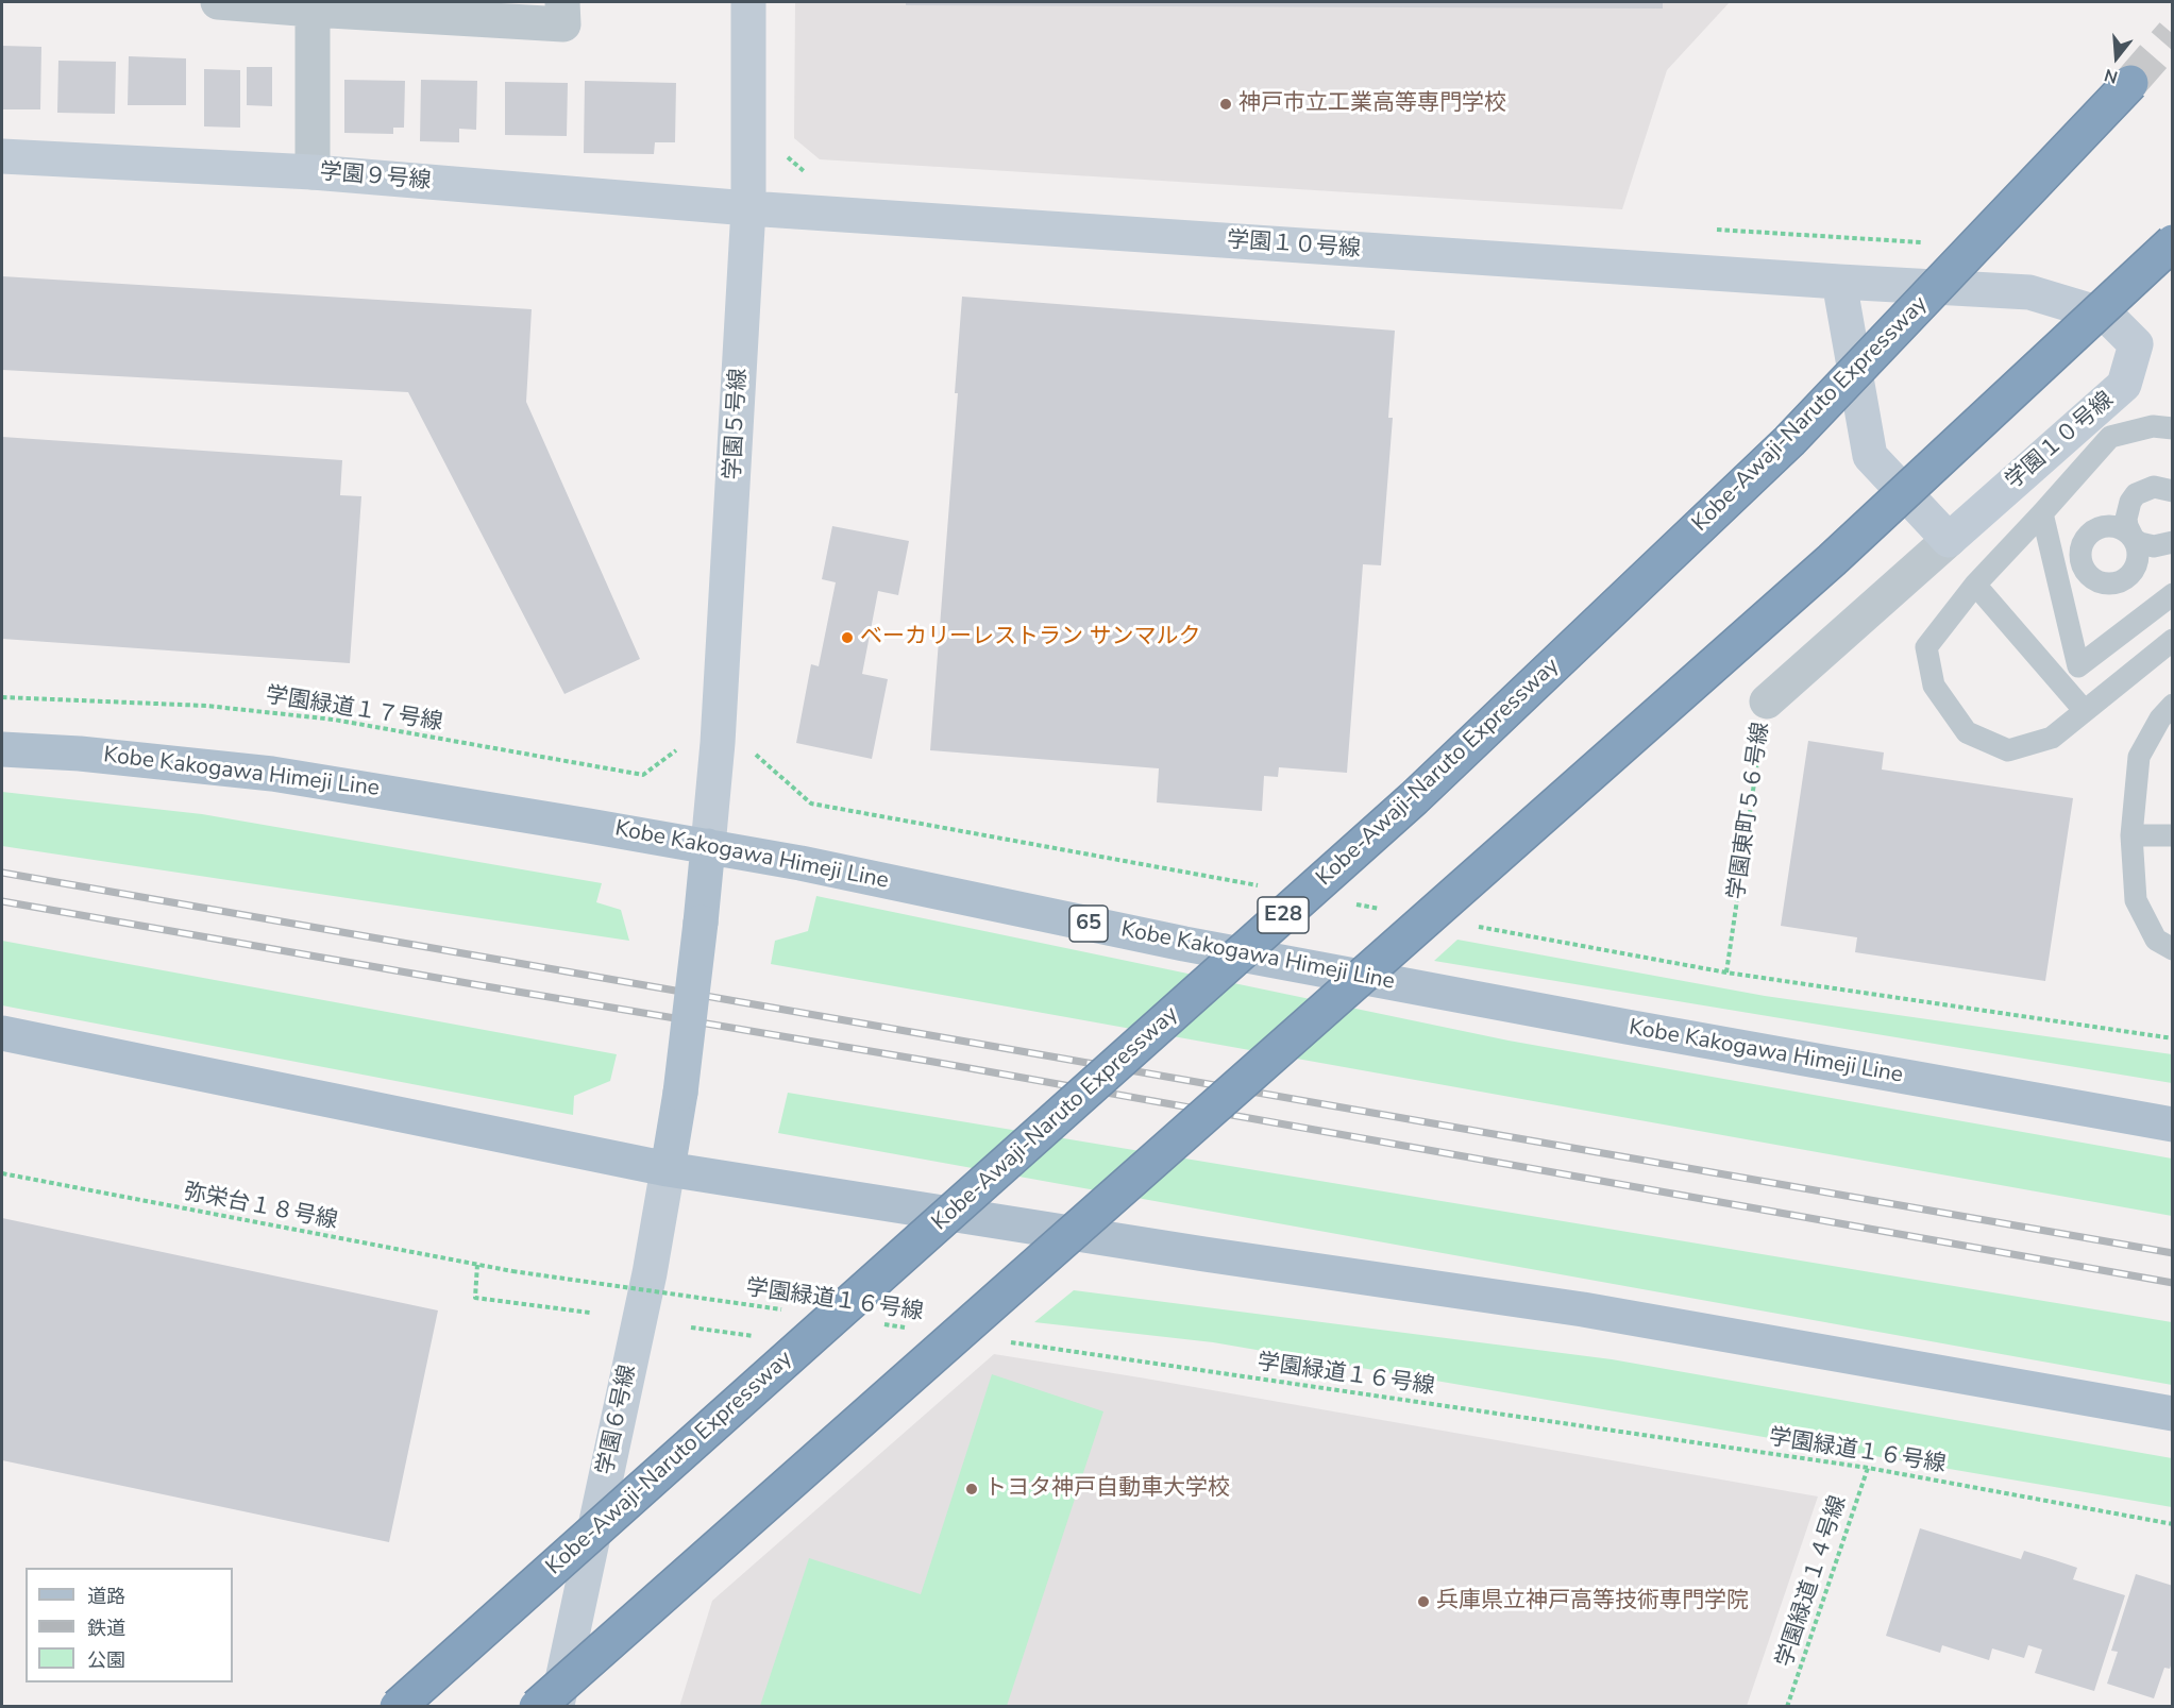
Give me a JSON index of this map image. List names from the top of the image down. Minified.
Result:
{"streets":{"highway":["Kobe-Awaji-Naruto Expressway","E28"],"main road":["Kobe Kakogawa Himeji Line","65"],"street":["学園９号線","学園１０号線","学園５号線","学園東町５６号線","学園６号線"],"path":["学園緑道１７号線","弥栄台１８号線","学園緑道１６号線","学園緑道１４号線"]},"crossings":[["学園９号線","学園１０号線"],["学園９号線","学園５号線"],["学園１０号線","学園５号線"],["学園１０号線","学園東町５６号線"],["学園５号線","Kobe Kakogawa Himeji Line"],["弥栄台１８号線","学園緑道１６号線"],["学園緑道１６号線","学園緑道１４号線"]],"places":["神戸市立工業高等専門学校","ベーカリーレストラン サンマルク","トヨタ神戸自動車大学校","兵庫県立神戸高等技術専門学院"],"legend":["道路","鉄道","公園"],"north":"bottom"}
